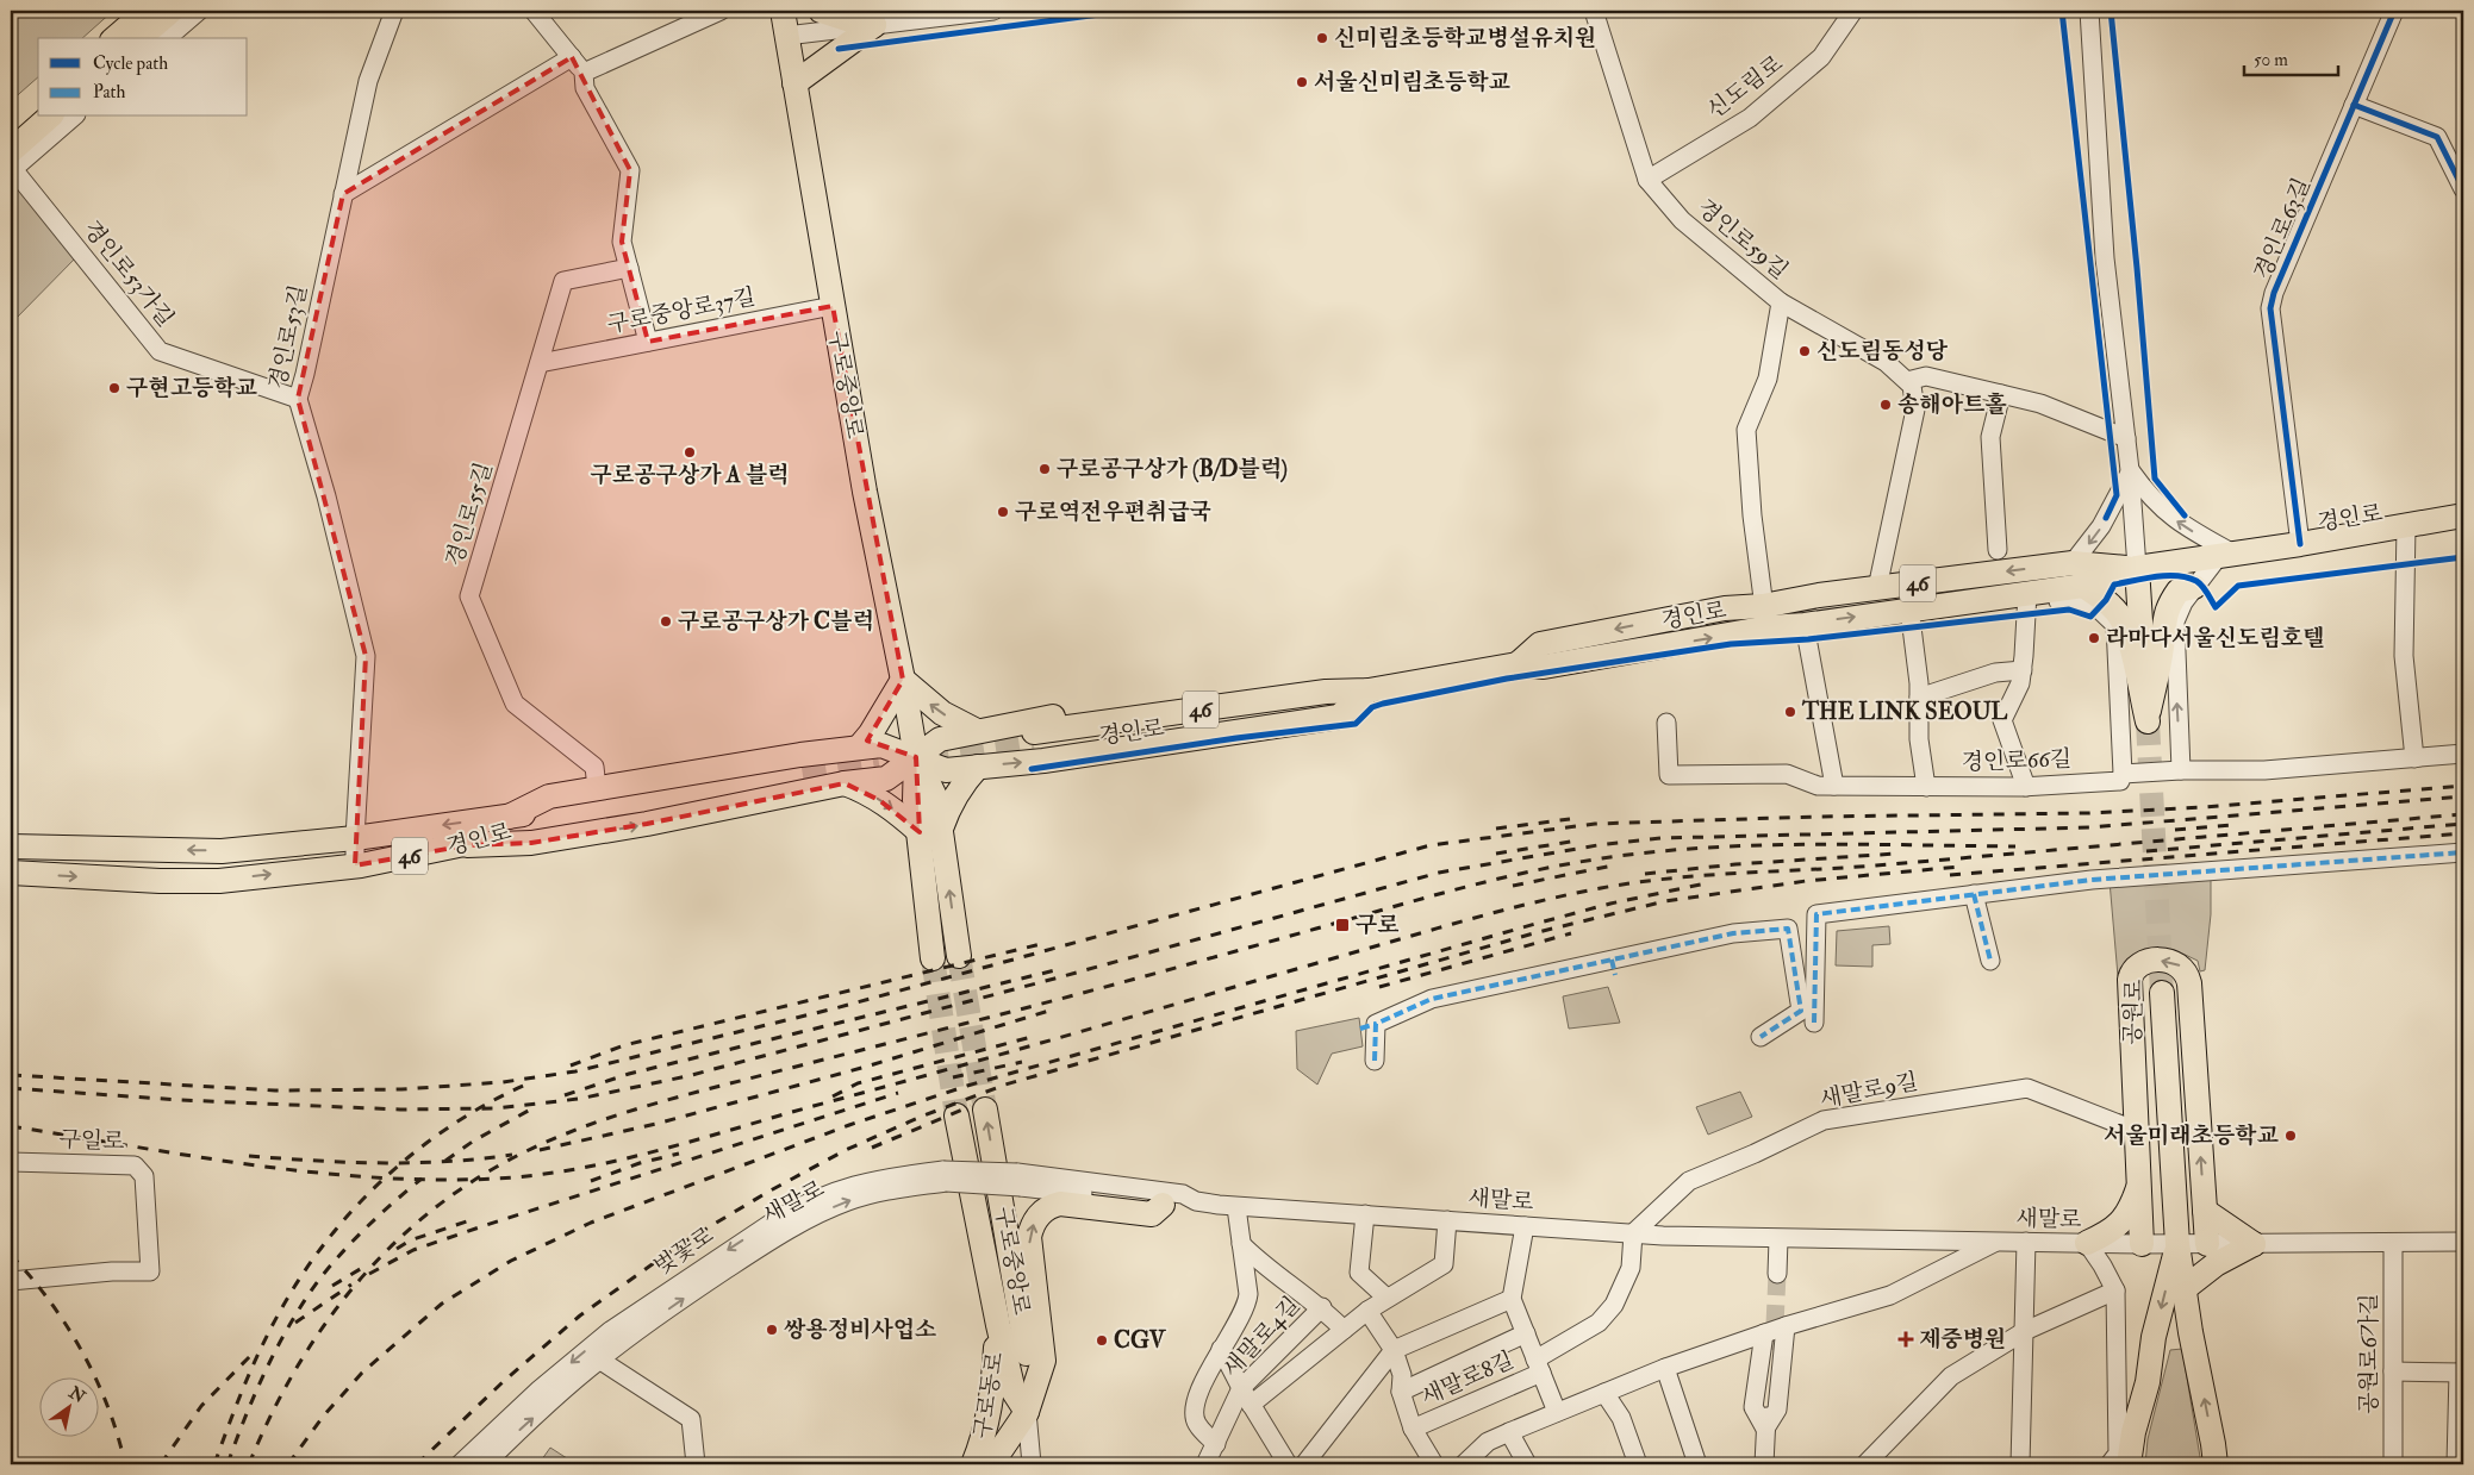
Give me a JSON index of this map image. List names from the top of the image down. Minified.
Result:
{"streets":{"main road":["구로중앙로","경인로","46","공원로","구로동로"],"street":["신도림로","경인로63길","경인로59길","경인로53가길","구로중앙로37길","경인로53길","경인로55길","경인로66길","새말로9길","구일로","새말로","벚꽃로","새말로4길","공원로6가길","새말로8길"]},"crossings":[["신도림로","경인로59길"],["경인로63길","경인로"],["경인로59길","경인로"],["경인로53가길","경인로53길"],["구로중앙로37길","구로중앙로"],["구로중앙로37길","경인로55길"],["경인로53길","경인로"],["구로중앙로","구로동로"],["공원로","새말로9길"],["공원로","새말로"],["새말로9길","새말로"],["새말로","벚꽃로"],["새말로","공원로6가길"],["새말로","구로동로"]],"one_way":["벚꽃로"],"places":{"other":["신미림초등학교병설유치원","서울신미림초등학교","신도림동성당","구현고등학교","송해아트홀","구로공구상가 A 블럭","구로공구상가 (B/D블럭)","구로역전우편취급국","구로공구상가 C블럭","라마다서울신도림호텔","THE LINK SEOUL","서울미래초등학교","쌍용정비사업소","CGV"],"transit":["구로"],"health":["제중병원"]},"legend":["Cycle path","Path"],"scale_bar":"50 m","north":"top right"}
